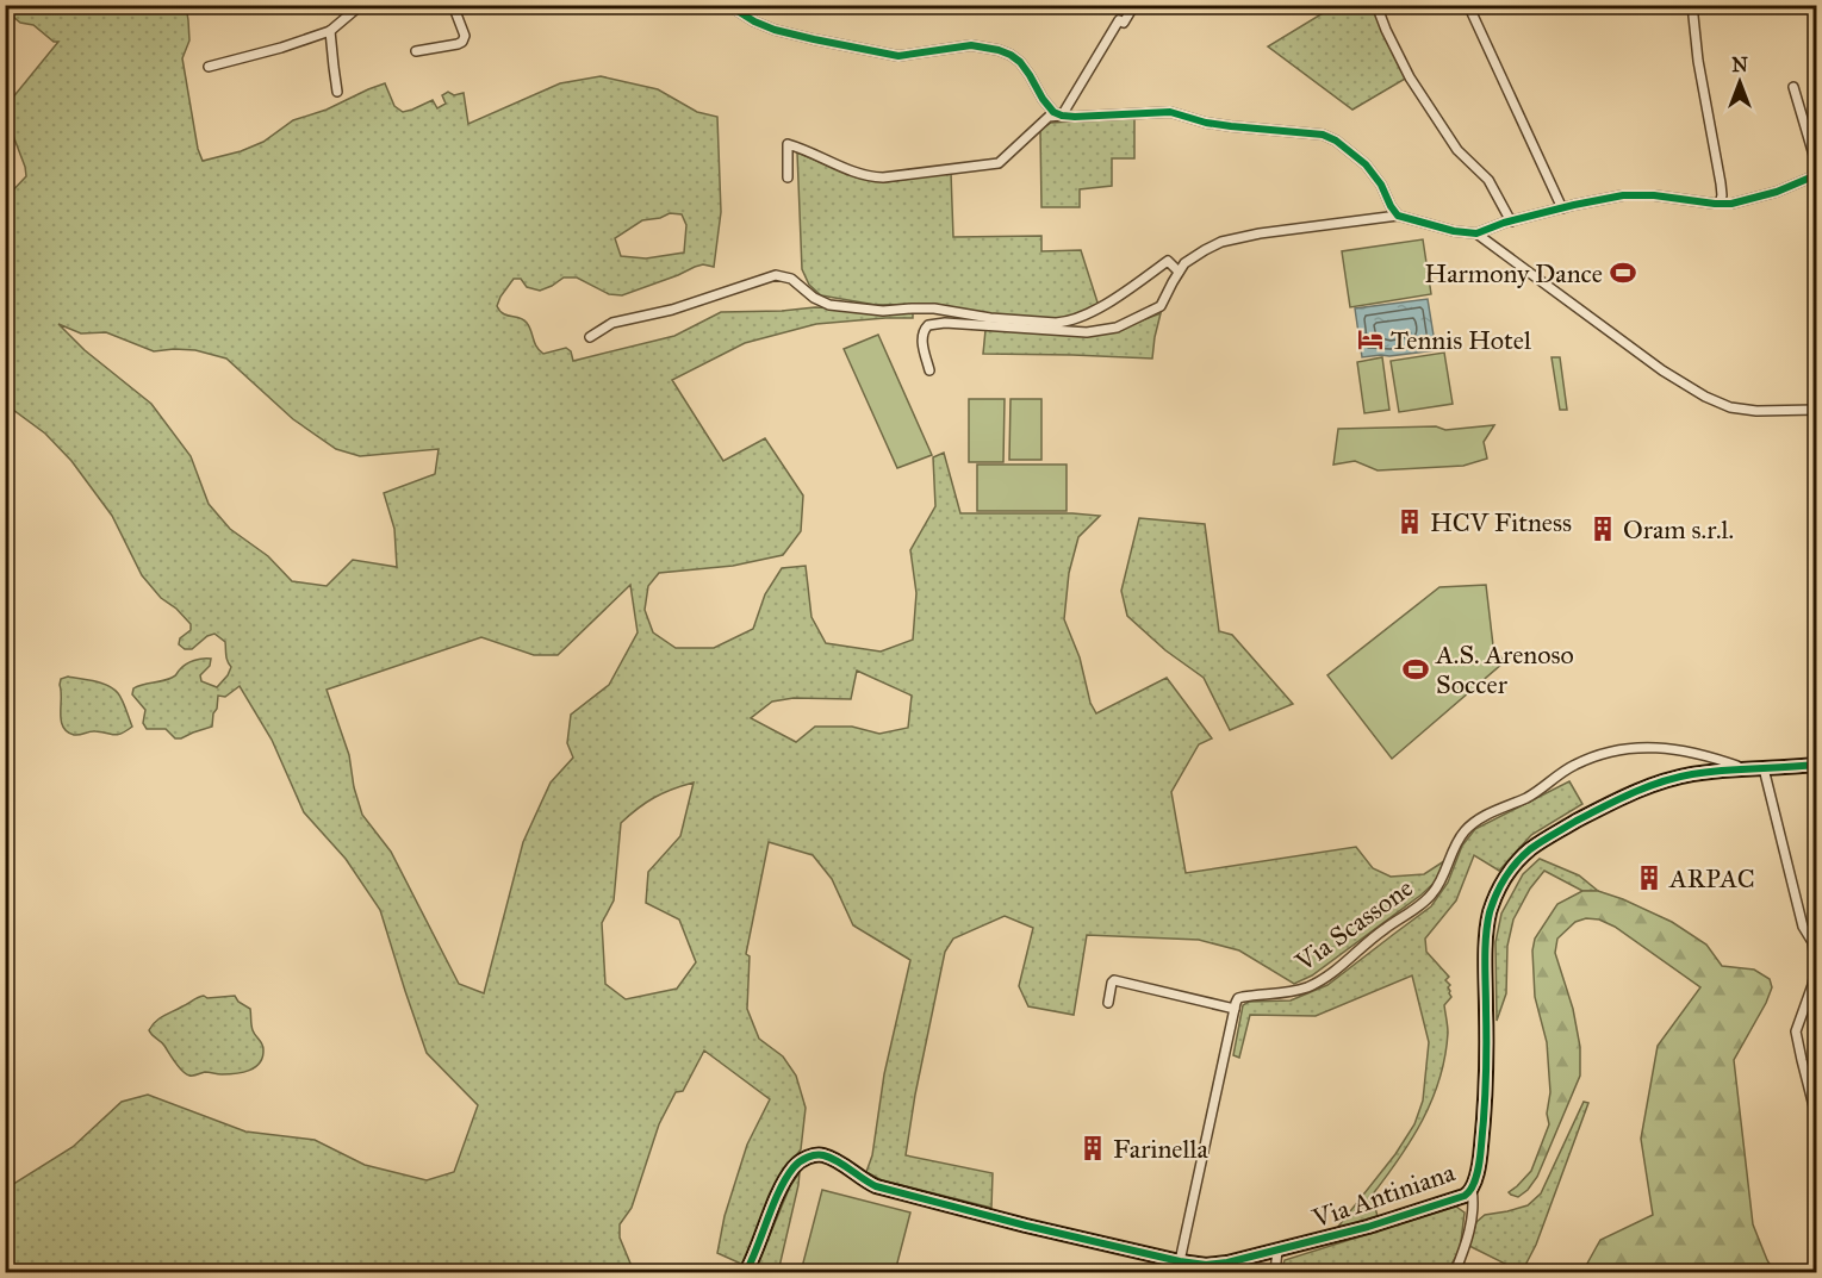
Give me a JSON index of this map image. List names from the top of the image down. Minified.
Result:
{"streets":{"street":["Via Scassone","Via Antiniana"]},"crossings":[["Via Scassone","Via Antiniana"]],"places":{"sports":["Harmony Dance","A.S. Arenoso Soccer"],"hotel":["Tennis Hotel"],"building":["HCV Fitness","Oram s.r.l.","ARPAC","Farinella"]},"north":"top"}
